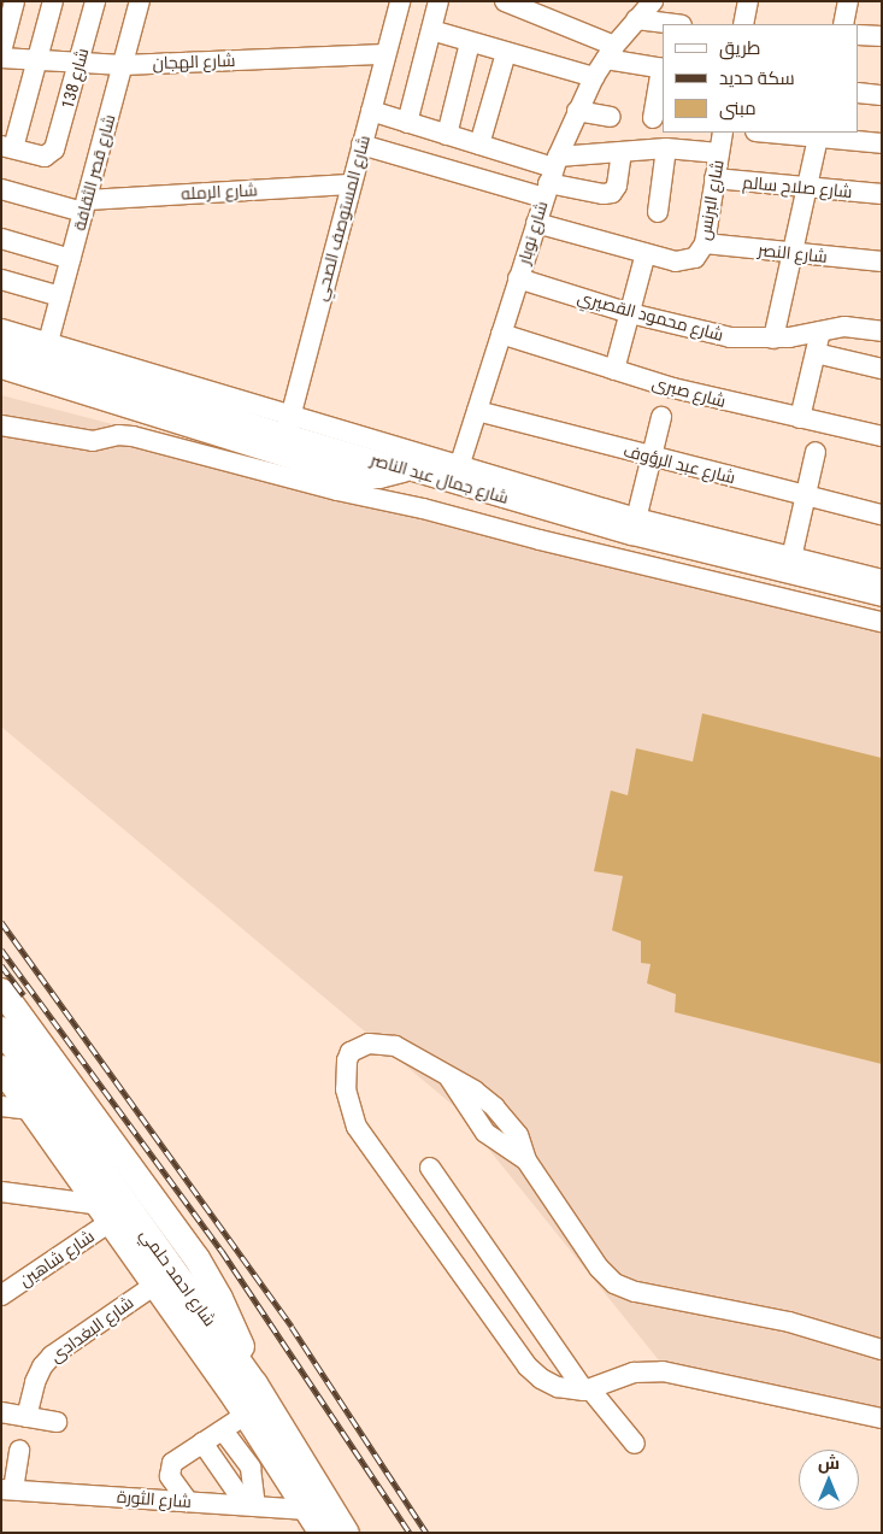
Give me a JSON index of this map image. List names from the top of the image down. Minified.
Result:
{"streets":{"main road":["شارع احمد حلمي"],"street":["شارع الهجان","شارع 138","شارع قصر الثقافة","شارع صلاح سالم","شارع الرمله","شارع البرنس","شارع المستوصف الصحي","شارع نوبار","شارع النصر","شارع محمود القصيري","شارع صبرى","شارع عبد الرؤوف","شارع جمال عبد الناصر","شارع شاهين","شارع البغدادى","شارع الثورة"]},"crossings":[["شارع الهجان","شارع 138"],["شارع الهجان","شارع قصر الثقافة"],["شارع الهجان","شارع المستوصف الصحي"],["شارع قصر الثقافة","شارع الرمله"],["شارع قصر الثقافة","شارع جمال عبد الناصر"],["شارع صلاح سالم","شارع البرنس"],["شارع الرمله","شارع المستوصف الصحي"],["شارع البرنس","شارع النصر"],["شارع المستوصف الصحي","شارع جمال عبد الناصر"],["شارع نوبار","شارع محمود القصيري"],["شارع نوبار","شارع صبرى"],["شارع نوبار","شارع عبد الرؤوف"],["شارع نوبار","شارع جمال عبد الناصر"],["شارع شاهين","شارع احمد حلمي"],["شارع احمد حلمي","شارع البغدادى"],["شارع احمد حلمي","شارع الثورة"]],"legend":["طريق","سكة حديد","مبنى"],"north":"top"}
